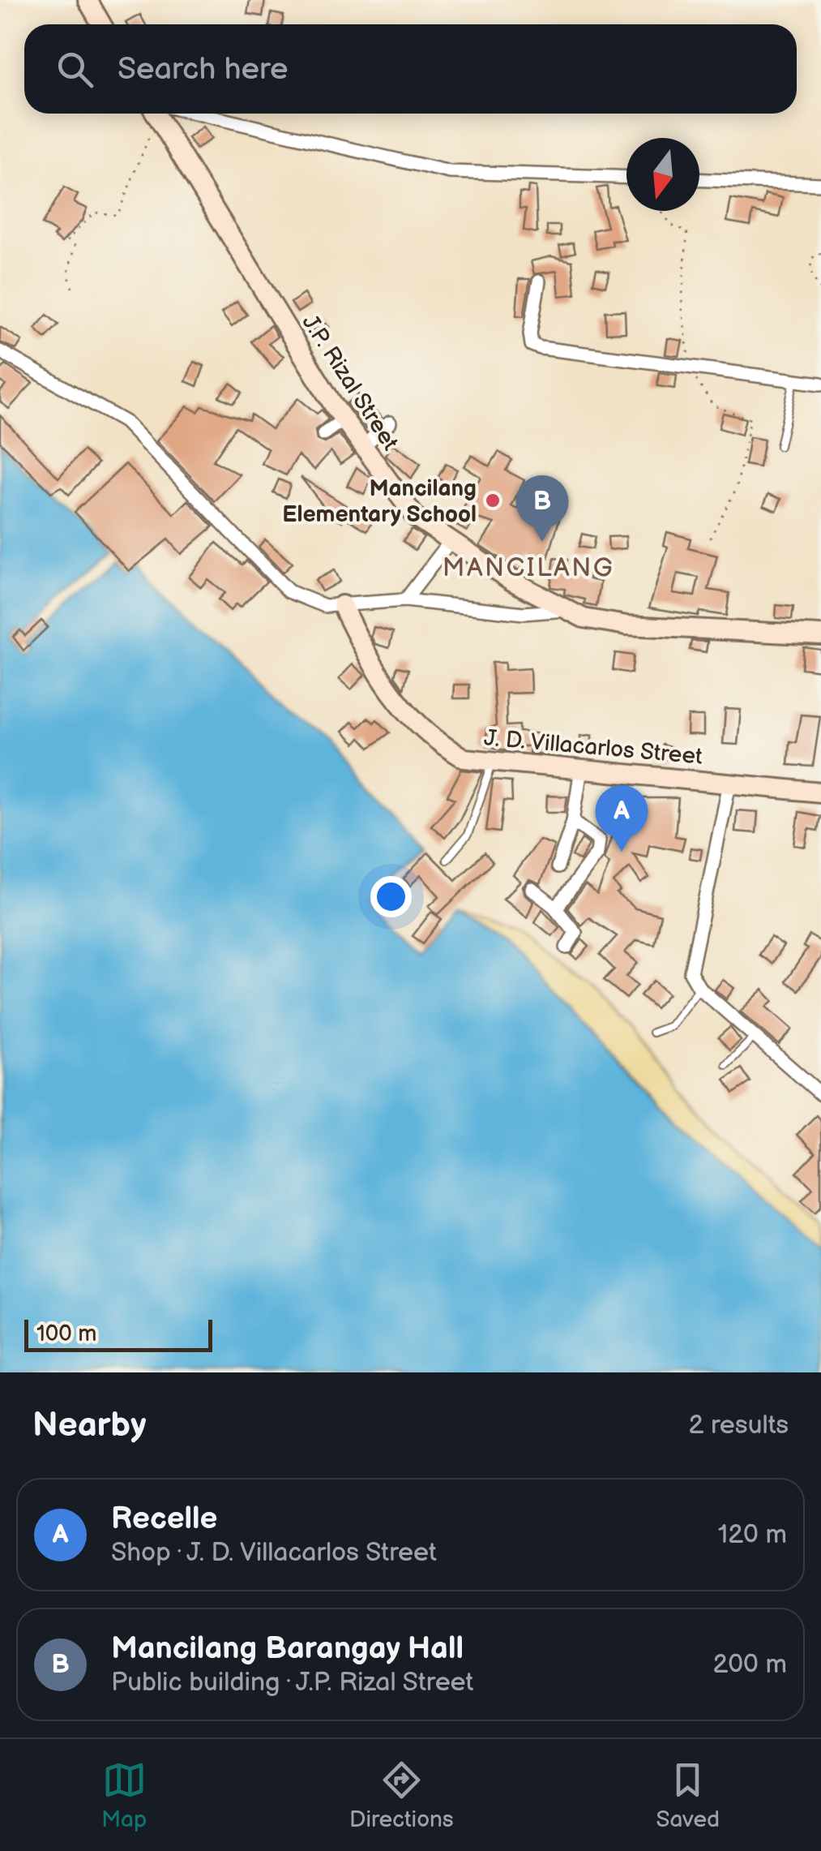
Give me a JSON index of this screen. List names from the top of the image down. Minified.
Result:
{"streets":{"main road":["J.P. Rizal Street","J. D. Villacarlos Street"]},"districts":["MANCILANG"],"places":["Mancilang Elementary School"],"scale_bar":"100 m","north":"bottom","page":{"search":"Search here","pins":["B","A"],"scale":"100 m","heading":["Nearby","2 results"],"list":[{"mark":"A","name":"Recelle","note":"Shop · J. D. Villacarlos Street","value":"120 m"},{"mark":"B","name":"Mancilang Barangay Hall","note":"Public building · J.P. Rizal Street","value":"200 m"}],"nav":["Map","Directions","Saved"]}}
